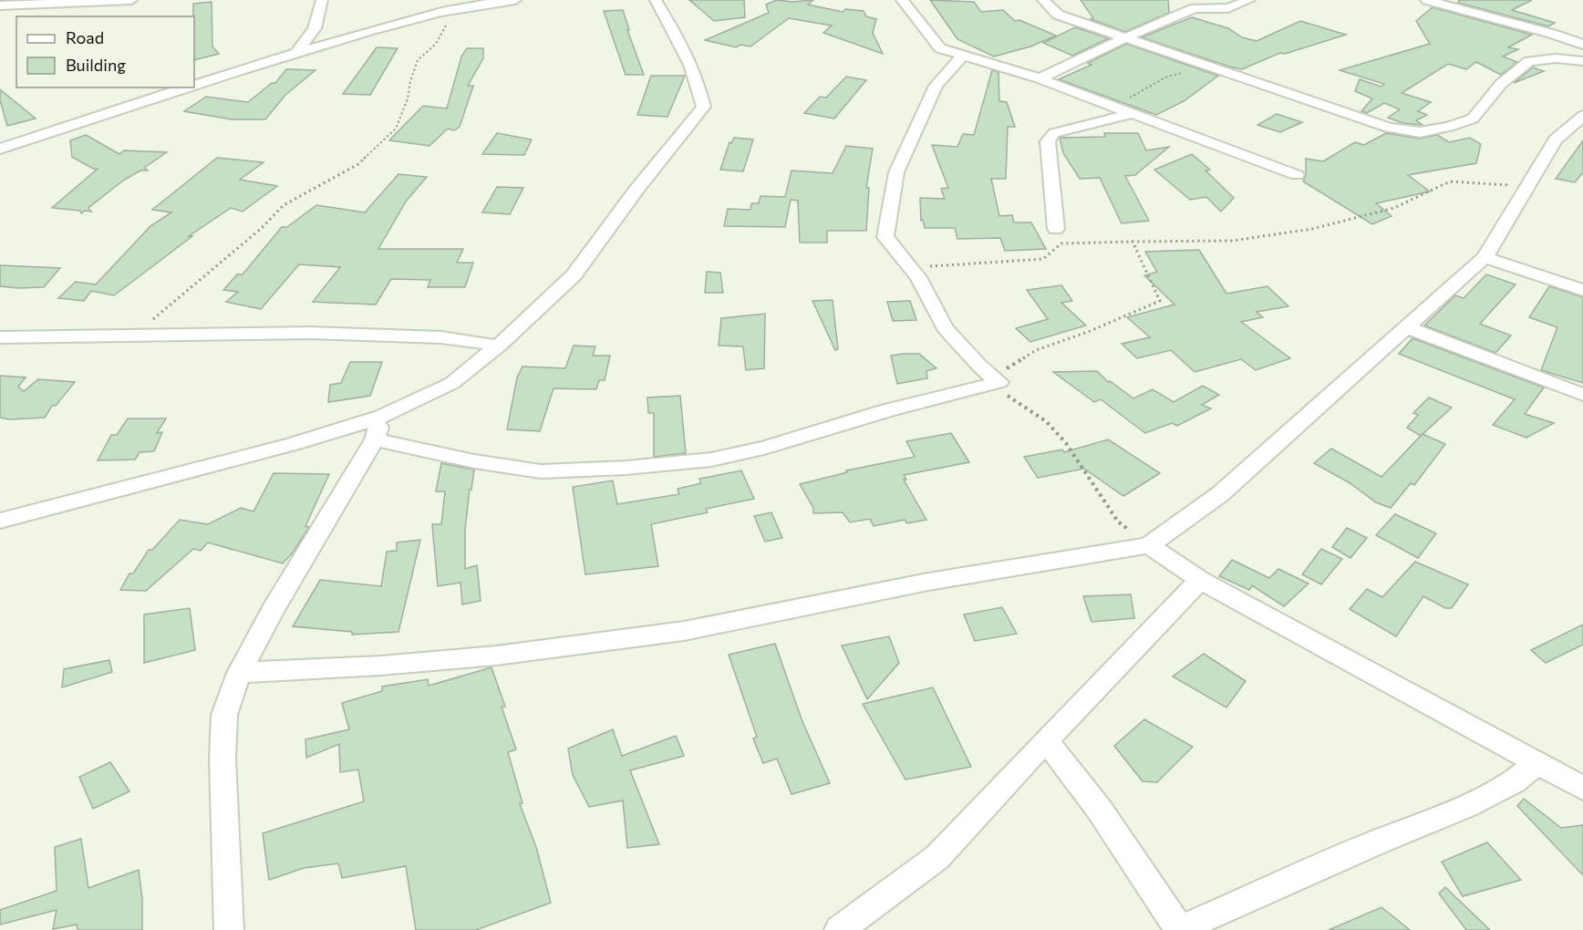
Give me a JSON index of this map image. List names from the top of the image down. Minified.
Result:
{"legend":["Road","Building"]}
